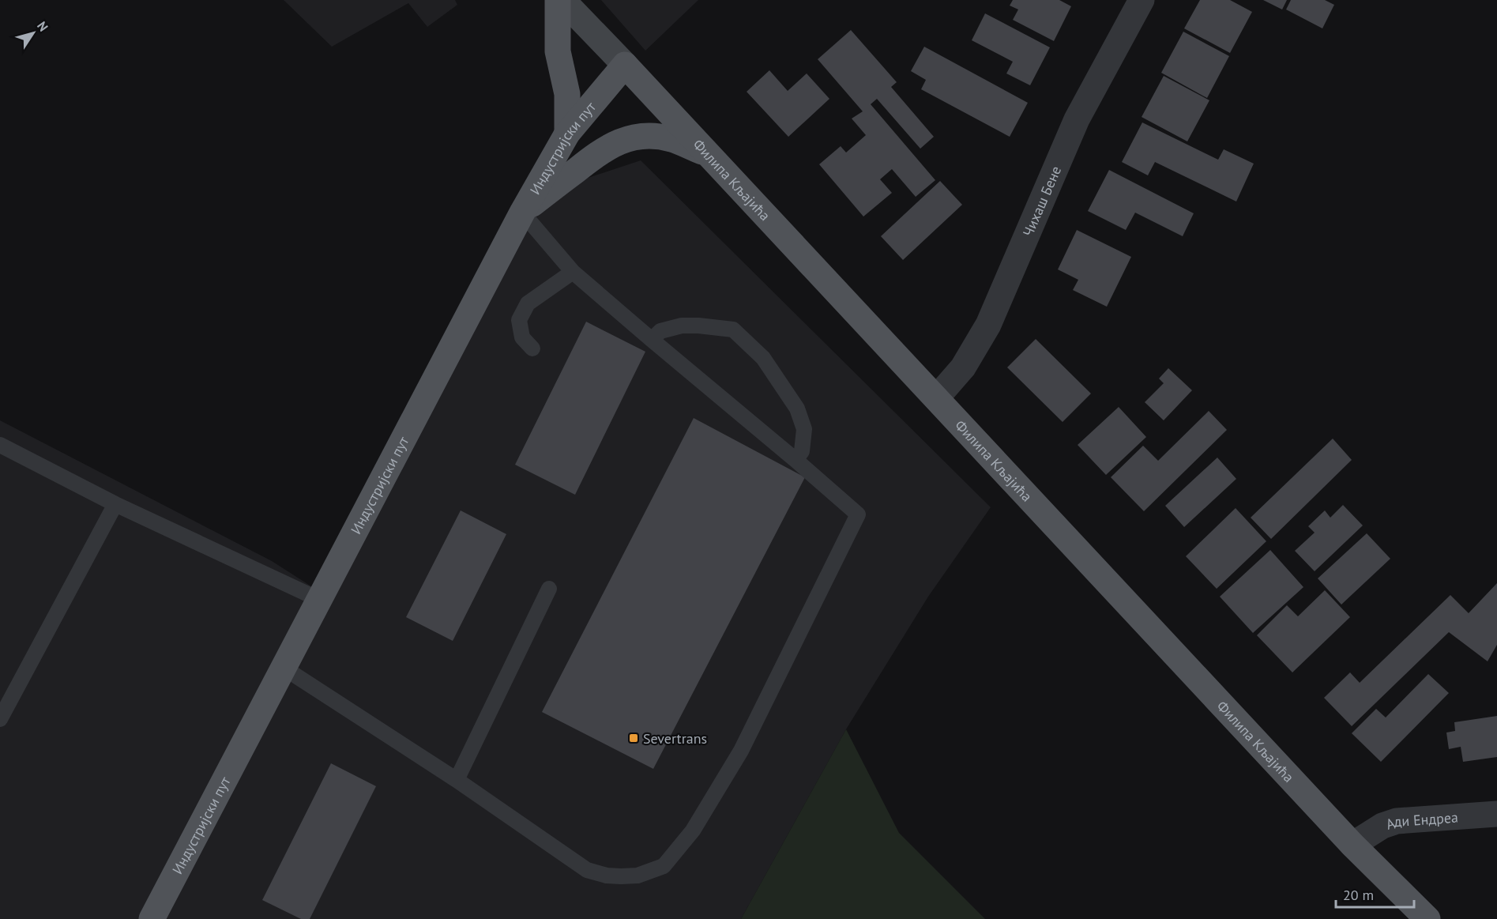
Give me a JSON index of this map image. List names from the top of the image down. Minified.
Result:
{"streets":{"main road":["Индустријски пут","Филипа Кљајића"],"street":["Чихаш Бене","Ади Ендреа"]},"crossings":[["Индустријски пут","Филипа Кљајића"],["Филипа Кљајића","Чихаш Бене"],["Филипа Кљајића","Ади Ендреа"]],"places":{"transit":["Severtrans"]},"scale_bar":"20 m","north":"top right"}
